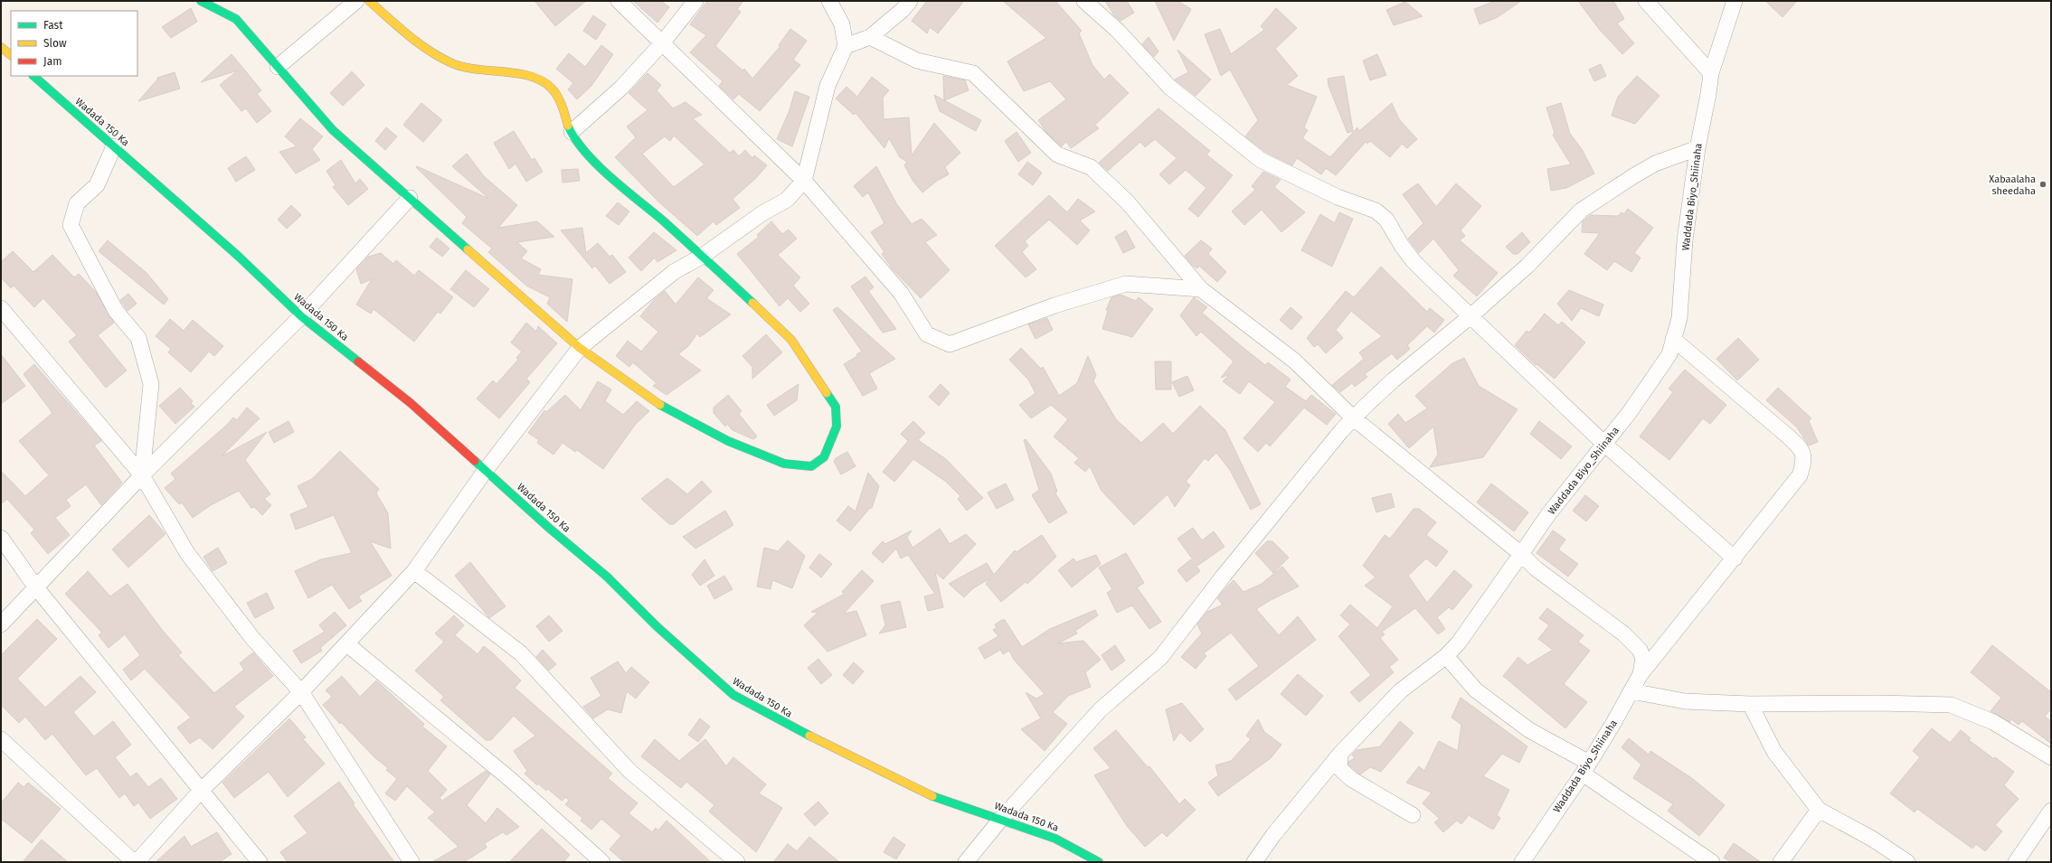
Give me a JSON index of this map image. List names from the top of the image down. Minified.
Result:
{"streets":{"street":["Wadada 150 Ka","Waddada Biyo_Shiinaha"]},"places":["Xabaalaha sheedaha"],"legend":["Fast","Slow","Jam"]}
